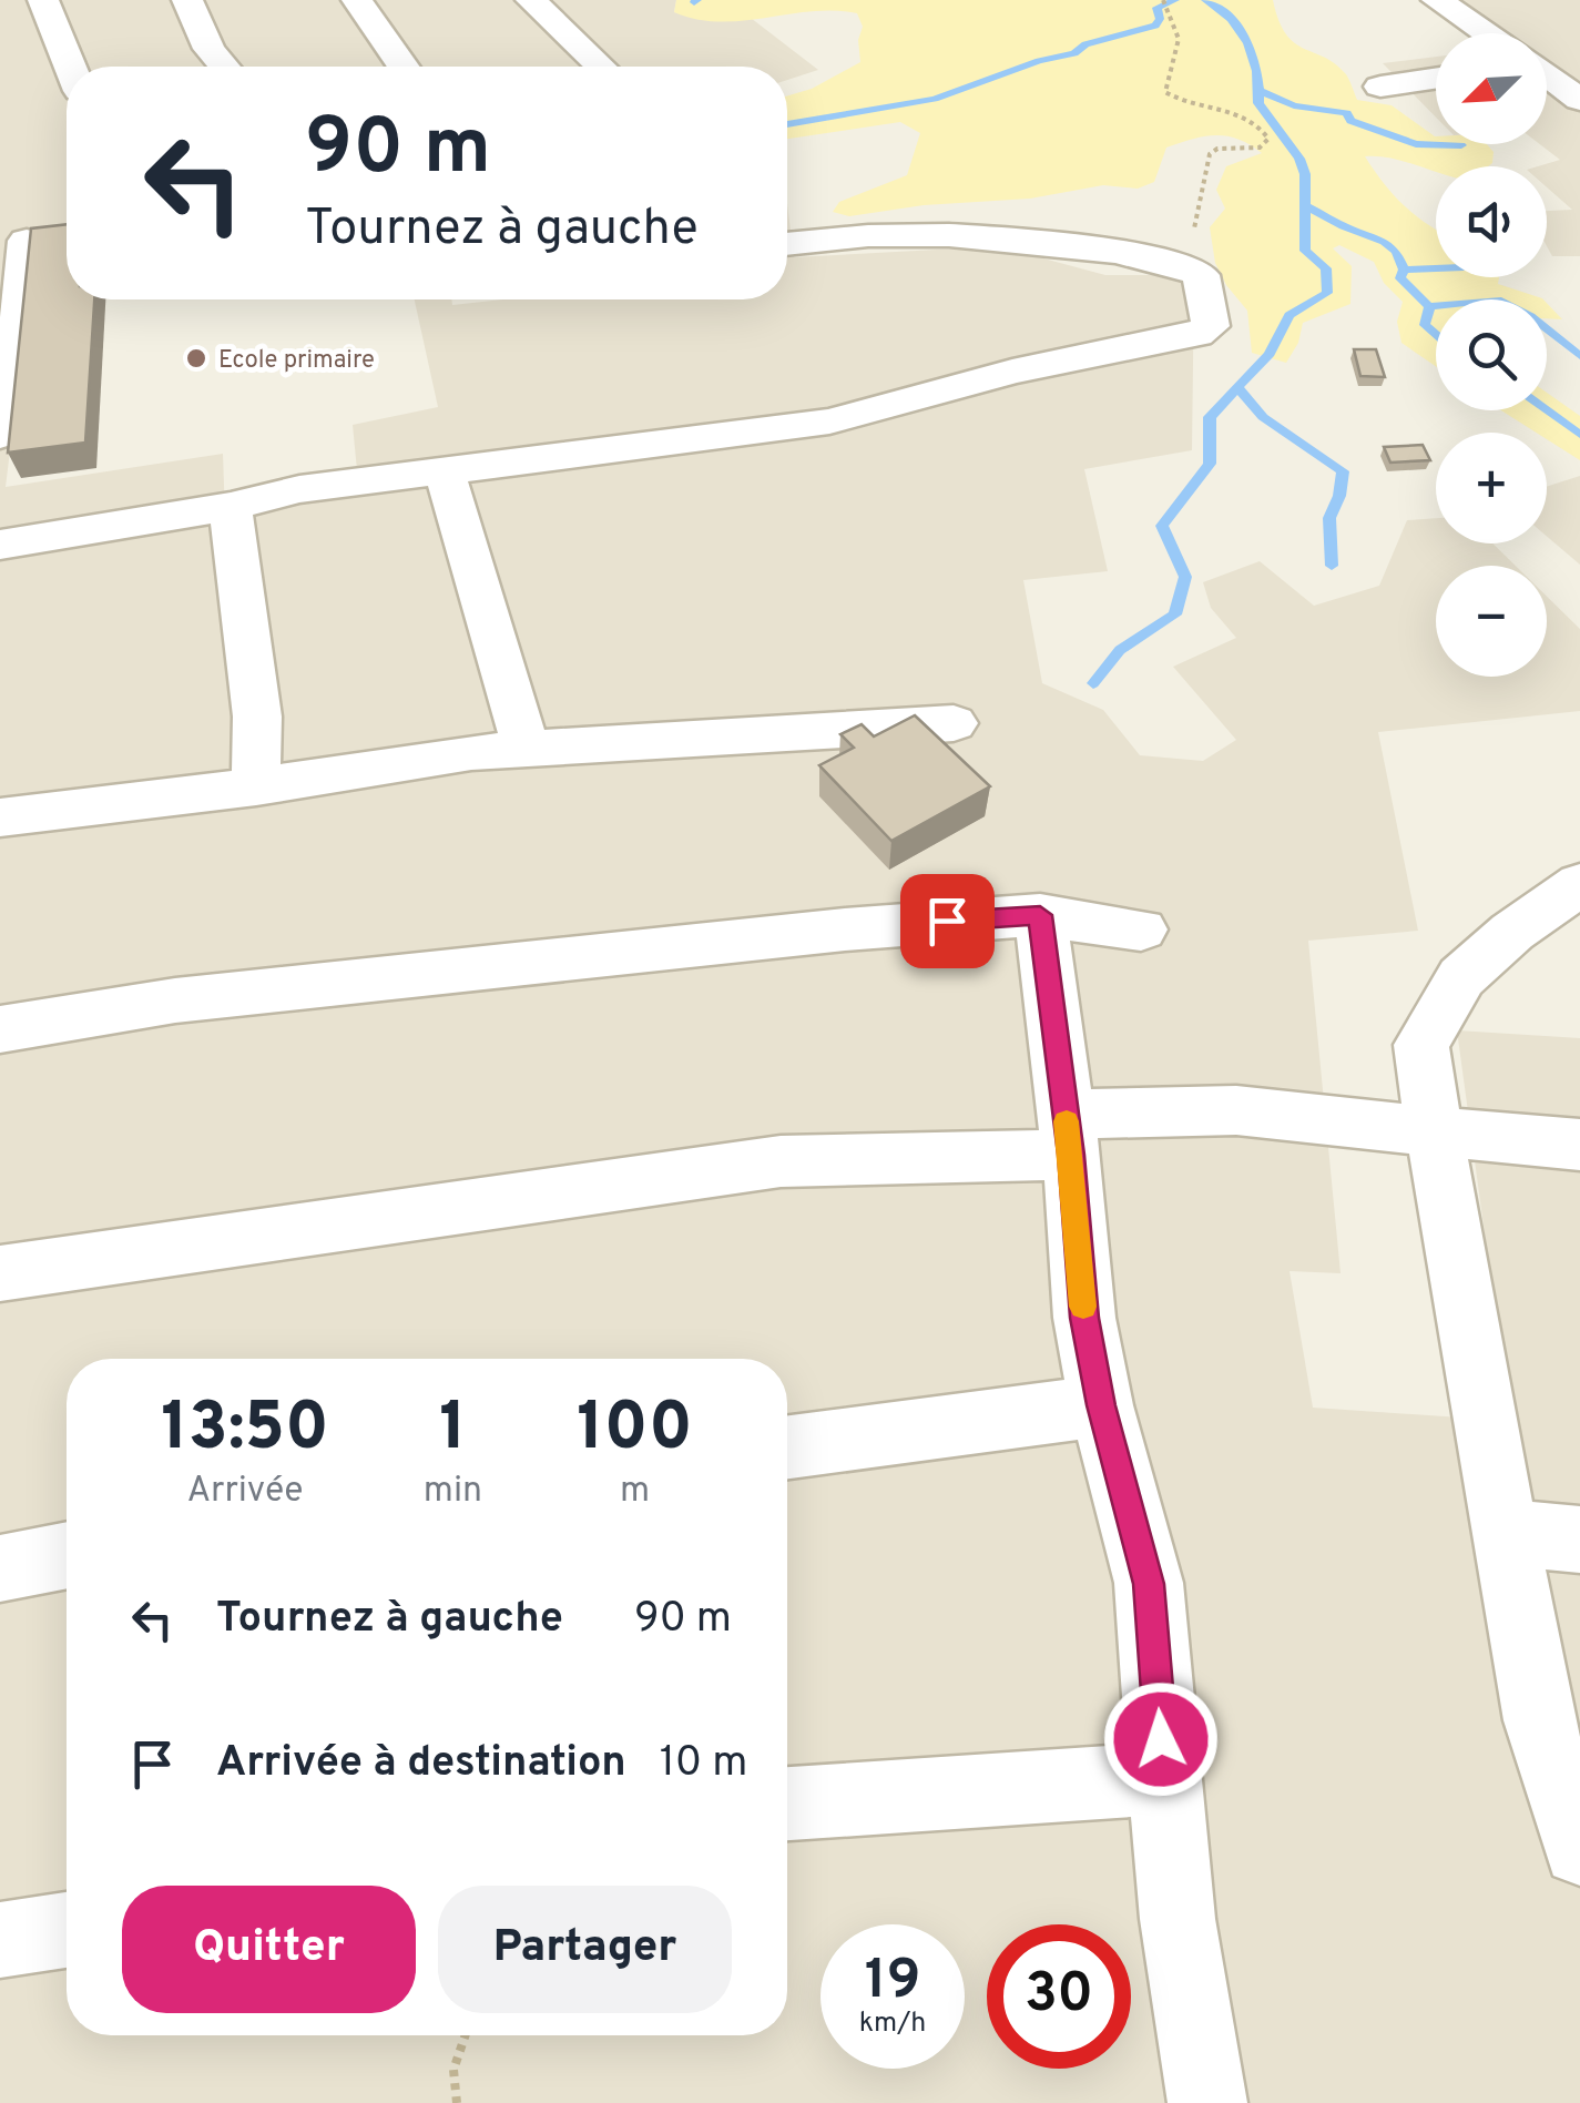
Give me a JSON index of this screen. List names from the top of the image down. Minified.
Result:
{"places":["Ecole primaire"],"north":"bottom left","page":{"map_buttons":["+","−"],"turn":["90 m","Tournez à gauche"],"eta":["13:50","Arrivée","1","min","100","m"],"list":[{"name":"Tournez à gauche","value":"90 m"},{"name":"Arrivée à destination","value":"10 m"}],"buttons":["Quitter","Partager"],"speed":"19 km/h","limit":"30"}}
